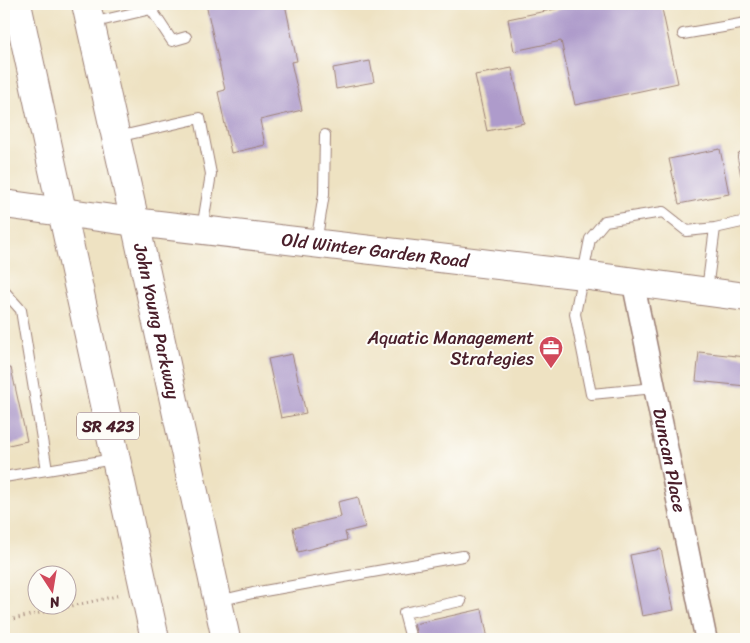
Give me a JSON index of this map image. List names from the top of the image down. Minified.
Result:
{"streets":{"main road":["Old Winter Garden Road","John Young Parkway","SR 423"],"street":["Duncan Place"]},"crossings":[["Old Winter Garden Road","John Young Parkway"],["Old Winter Garden Road","SR 423"],["Old Winter Garden Road","Duncan Place"]],"places":{"office":["Aquatic Management Strategies"]},"north":"bottom"}
